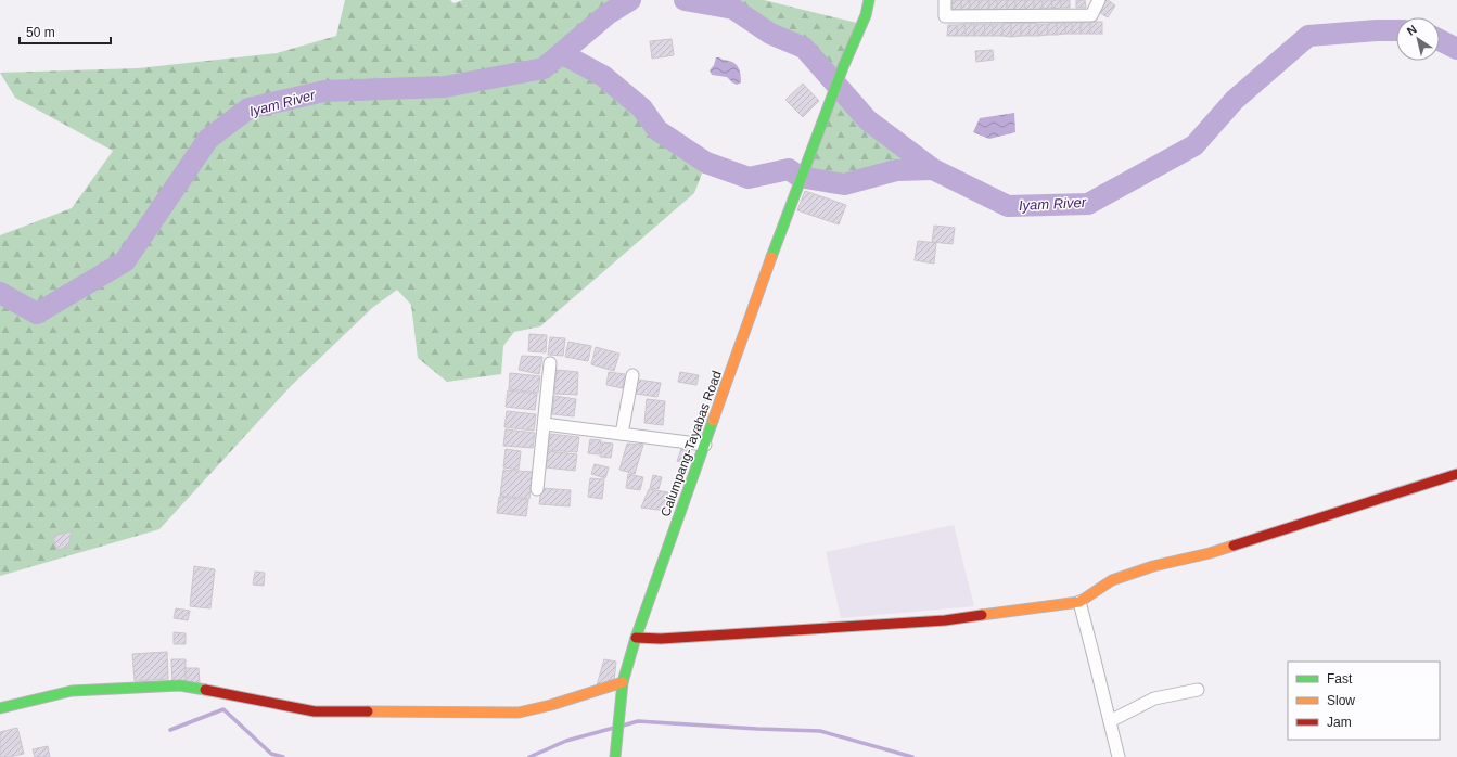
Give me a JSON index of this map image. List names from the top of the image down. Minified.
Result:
{"streets":{"street":["Calumpang-Tayabas Road"]},"water":["Iyam River"],"legend":["Fast","Slow","Jam"],"scale_bar":"50 m","north":"top left"}
